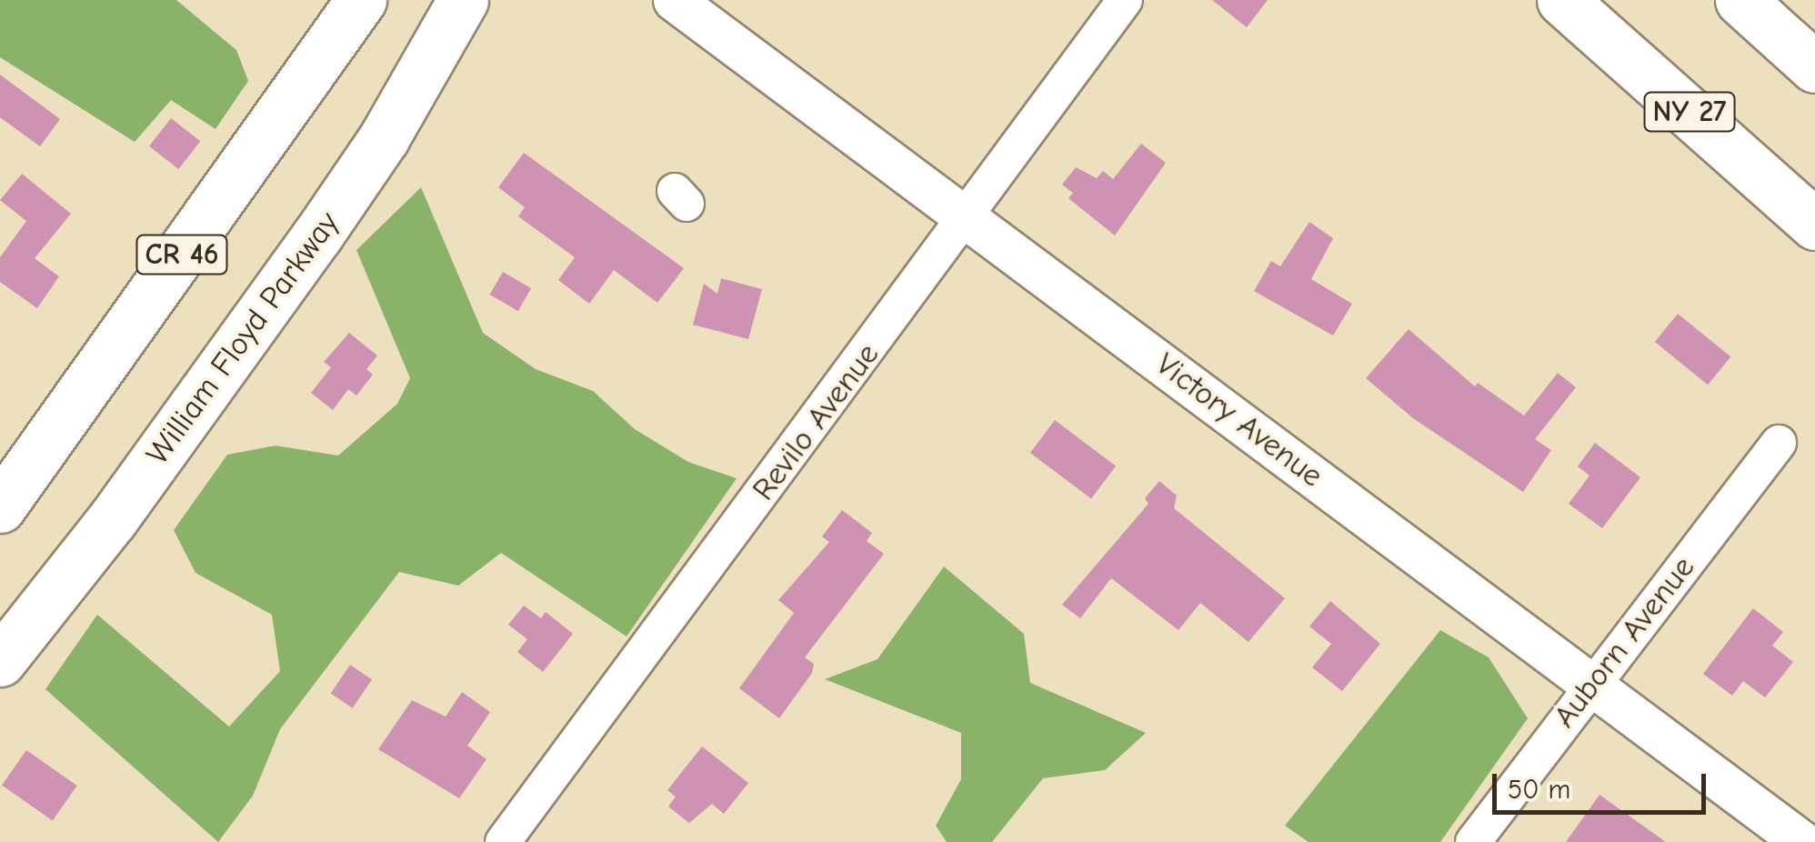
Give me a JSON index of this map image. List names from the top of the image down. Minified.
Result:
{"streets":{"highway":["NY 27","CR 46","William Floyd Parkway"],"street":["Victory Avenue","Revilo Avenue","Auborn Avenue"]},"crossings":[["Victory Avenue","Revilo Avenue"],["Victory Avenue","Auborn Avenue"]],"scale_bar":"50 m"}
